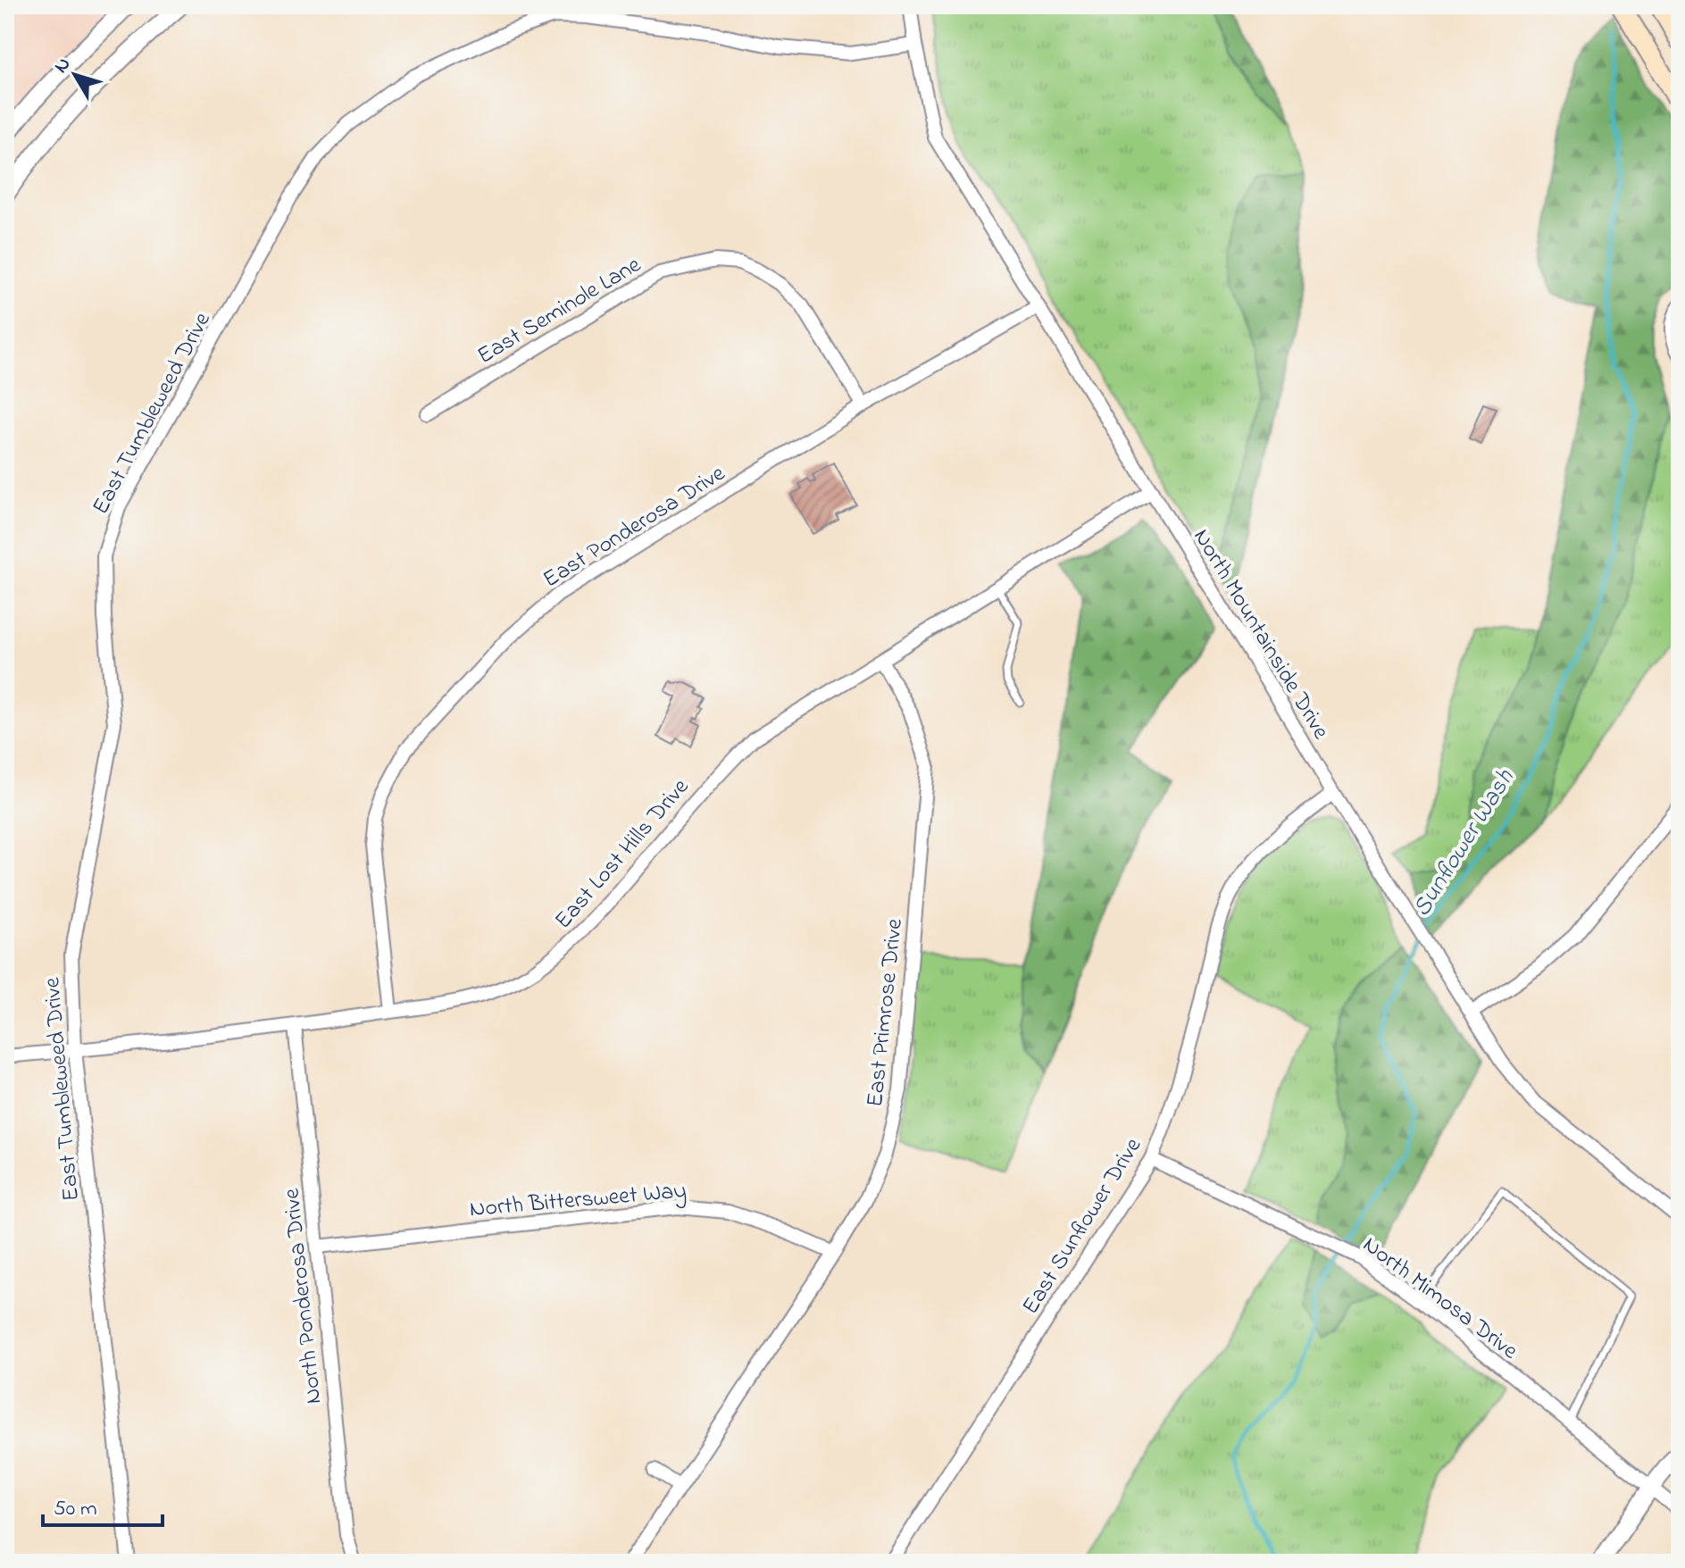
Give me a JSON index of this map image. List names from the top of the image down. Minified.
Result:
{"streets":{"street":["East Seminole Lane","East Tumbleweed Drive","East Ponderosa Drive","North Mountainside Drive","East Lost Hills Drive","East Primrose Drive","North Bittersweet Way","East Sunflower Drive","North Ponderosa Drive","North Mimosa Drive"]},"crossings":[["East Seminole Lane","East Ponderosa Drive"],["East Tumbleweed Drive","North Mountainside Drive"],["East Tumbleweed Drive","East Lost Hills Drive"],["East Ponderosa Drive","North Mountainside Drive"],["East Ponderosa Drive","East Lost Hills Drive"],["North Mountainside Drive","East Lost Hills Drive"],["North Mountainside Drive","East Sunflower Drive"],["East Lost Hills Drive","East Primrose Drive"],["East Lost Hills Drive","North Ponderosa Drive"],["East Primrose Drive","North Bittersweet Way"],["North Bittersweet Way","North Ponderosa Drive"],["East Sunflower Drive","North Mimosa Drive"]],"water":["Sunflower Wash"],"scale_bar":"50 m","north":"top left"}
